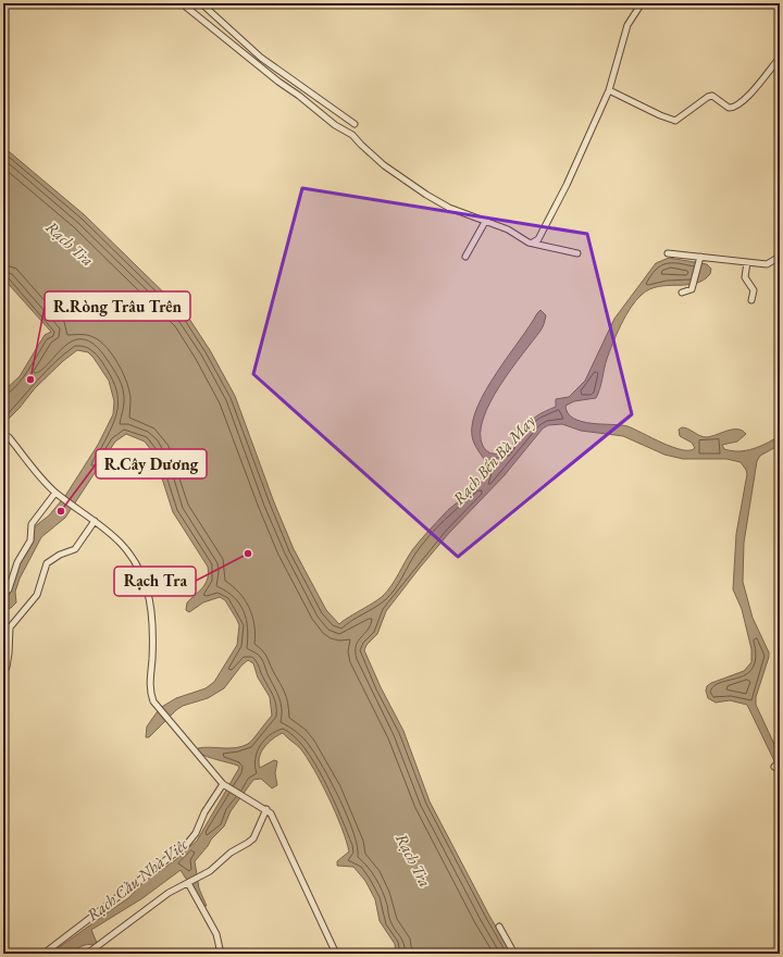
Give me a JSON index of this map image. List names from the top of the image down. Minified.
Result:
{"water":["Rạch Tra","Rạch Bến Bà May","Rạch Cầu Nhà Việc"],"places":["R.Ròng Trâu Trên","R.Cây Dương","Rạch Tra"]}
